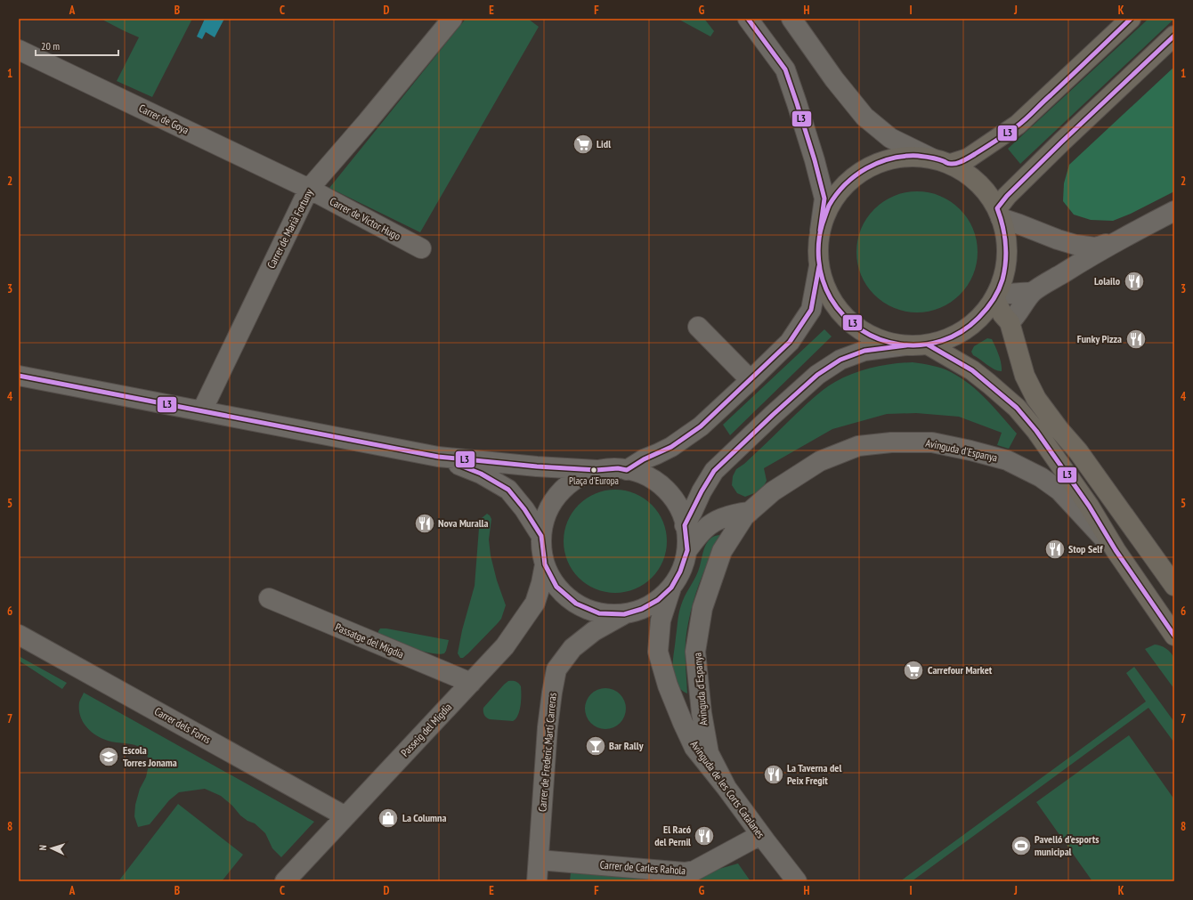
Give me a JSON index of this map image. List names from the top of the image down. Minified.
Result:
{"streets":{"main road":["Avinguda d'Espanya"],"street":["Carrer de Goya","Carrer de Víctor Hugo","Carrer de Marià Fortuny","Passatge del Migdia","Carrer dels Forns","Passeig del Migdia","Carrer de Frederic Martí Carreras","Avinguda de les Corts Catalanes","Carrer de Carles Rahola"]},"crossings":[["Carrer de Goya","Carrer de Víctor Hugo"],["Carrer de Goya","Carrer de Marià Fortuny"],["Carrer de Víctor Hugo","Carrer de Marià Fortuny"],["Avinguda d'Espanya","Avinguda de les Corts Catalanes"],["Passatge del Migdia","Passeig del Migdia"],["Carrer dels Forns","Passeig del Migdia"],["Carrer de Frederic Martí Carreras","Carrer de Carles Rahola"],["Avinguda de les Corts Catalanes","Carrer de Carles Rahola"]],"places":{"supermarket":["Lidl","Carrefour Market"],"restaurant":["Lolailo","Funky Pizza","Nova Muralla","Stop Self","La Taverna del Peix Fregit","El Racó del Pernil"],"other":["Plaça d'Europa"],"bar":["Bar Rally"],"school or university":["Escola Torres Jonama"],"shop":["La Columna"],"sports":["Pavelló d'esports municipal"]},"lines":["transit line L3"],"scale_bar":"20 m","north":"left","grid":{"columns":["A","B","C","D","E","F","G","H","I","J","K"],"rows":["1","2","3","4","5","6","7","8"]}}
